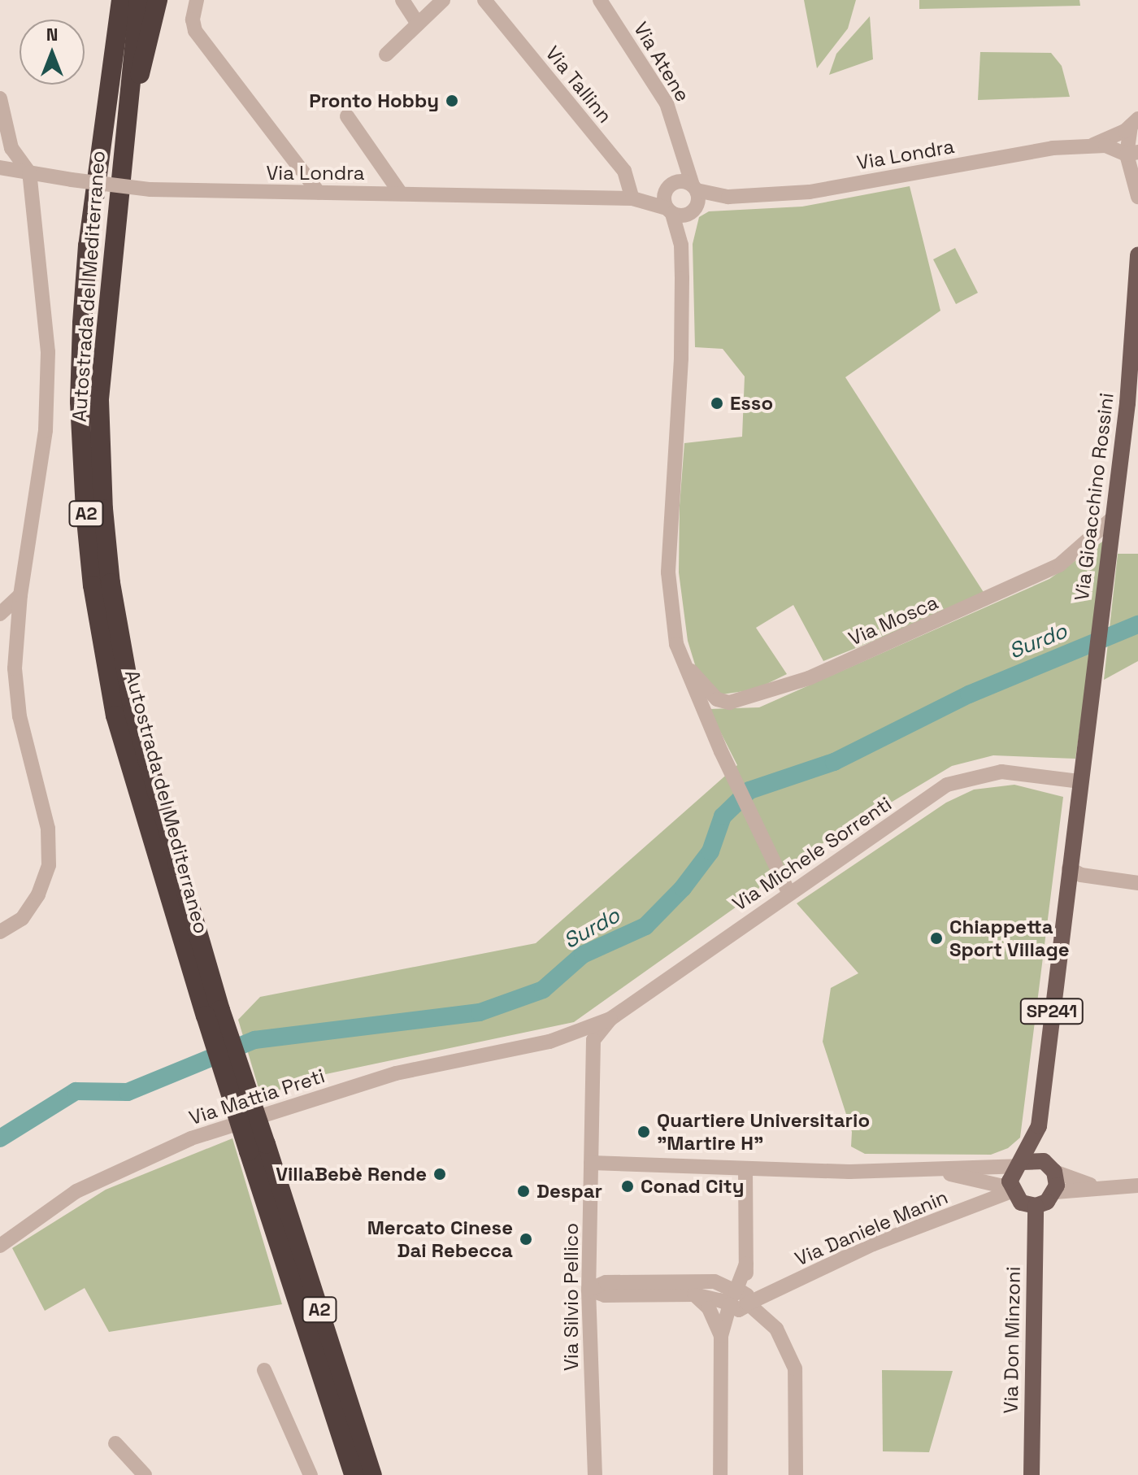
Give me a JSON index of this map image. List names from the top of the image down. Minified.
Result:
{"streets":{"highway":["Autostrada del Mediterraneo","A2"],"main road":["Via Gioacchino Rossini","SP241","Via Don Minzoni"],"street":["Via Atene","Via Tallinn","Via Londra","Via Mosca","Via Michele Sorrenti","Via Mattia Preti","Via Daniele Manin","Via Silvio Pellico"]},"crossings":[["Via Atene","Via Londra"],["Via Atene","Via Mosca"],["Via Tallinn","Via Londra"],["Via Londra","Via Mosca"],["Via Gioacchino Rossini","Via Mosca"],["Via Gioacchino Rossini","Via Michele Sorrenti"],["Via Gioacchino Rossini","SP241"],["Via Mosca","Via Michele Sorrenti"],["Via Michele Sorrenti","SP241"],["Via Michele Sorrenti","Via Mattia Preti"],["Via Michele Sorrenti","Via Silvio Pellico"],["SP241","Via Daniele Manin"],["SP241","Via Don Minzoni"],["Via Mattia Preti","Via Silvio Pellico"],["Via Daniele Manin","Via Don Minzoni"]],"water":["Surdo"],"places":["Pronto Hobby","Esso","Chiappetta Sport Village","Quartiere Universitario \"Martire H\"","VillaBebè Rende","Conad City","Despar","Mercato Cinese Dai Rebecca"],"north":"top"}
